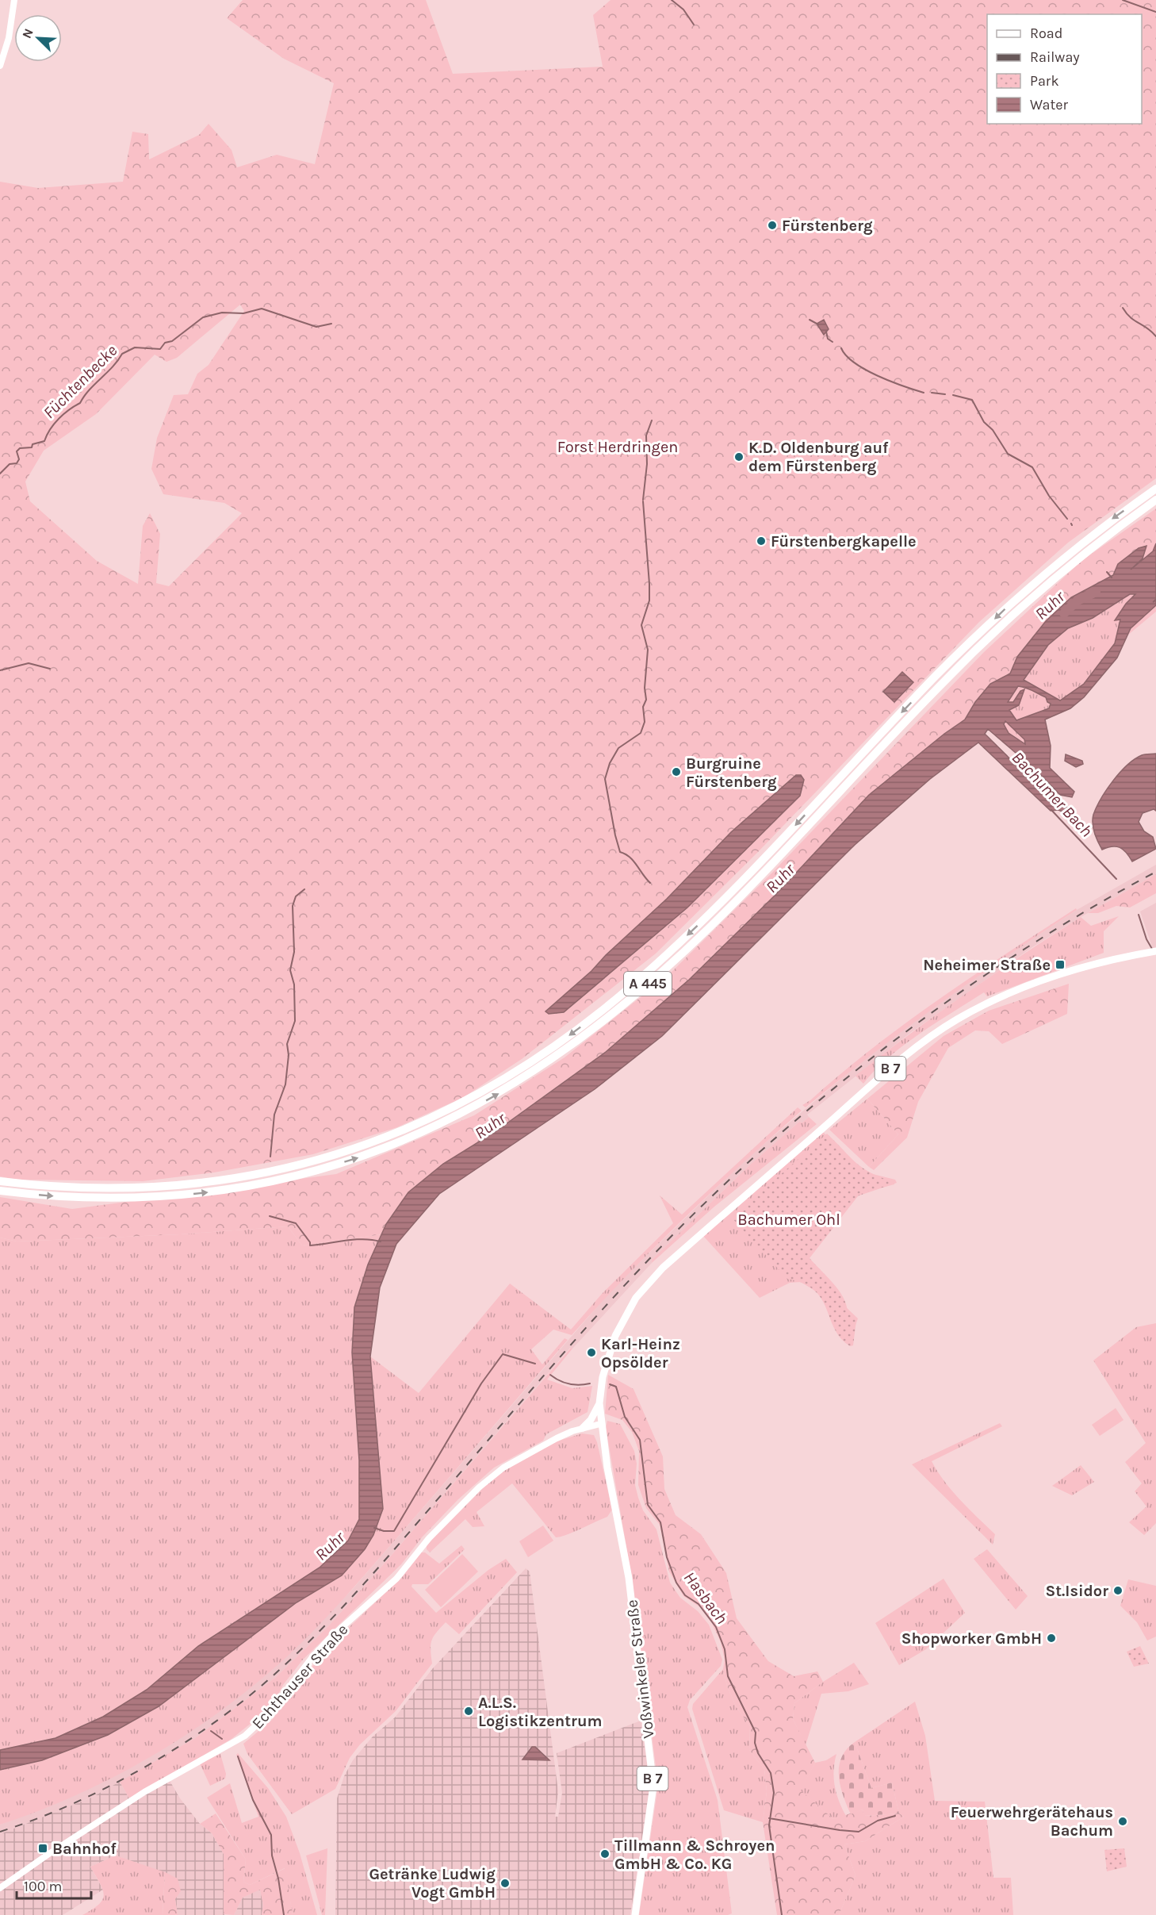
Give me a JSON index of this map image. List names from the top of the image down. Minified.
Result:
{"streets":{"highway":["A 445"],"main road":["B 7","Voßwinkeler Straße","Echthauser Straße"]},"crossings":[["B 7","Voßwinkeler Straße"],["B 7","Echthauser Straße"],["Voßwinkeler Straße","Echthauser Straße"]],"water":["Füchtenbecke","Ruhr","Bachumer Bach","Hasbach"],"parks":["Forst Herdringen","Bachumer Ohl"],"places":{"other":["Fürstenberg","K.D. Oldenburg auf dem Fürstenberg","Fürstenbergkapelle","Burgruine Fürstenberg","Karl-Heinz Opsölder","St.Isidor","Shopworker GmbH","A.L.S. Logistikzentrum","Feuerwehrgerätehaus Bachum","Tillmann & Schroyen GmbH & Co. KG","Getränke Ludwig Vogt GmbH"],"transit":["Neheimer Straße","Bahnhof"]},"legend":["Road","Railway","Park","Water"],"scale_bar":"100 m","north":"top left"}
